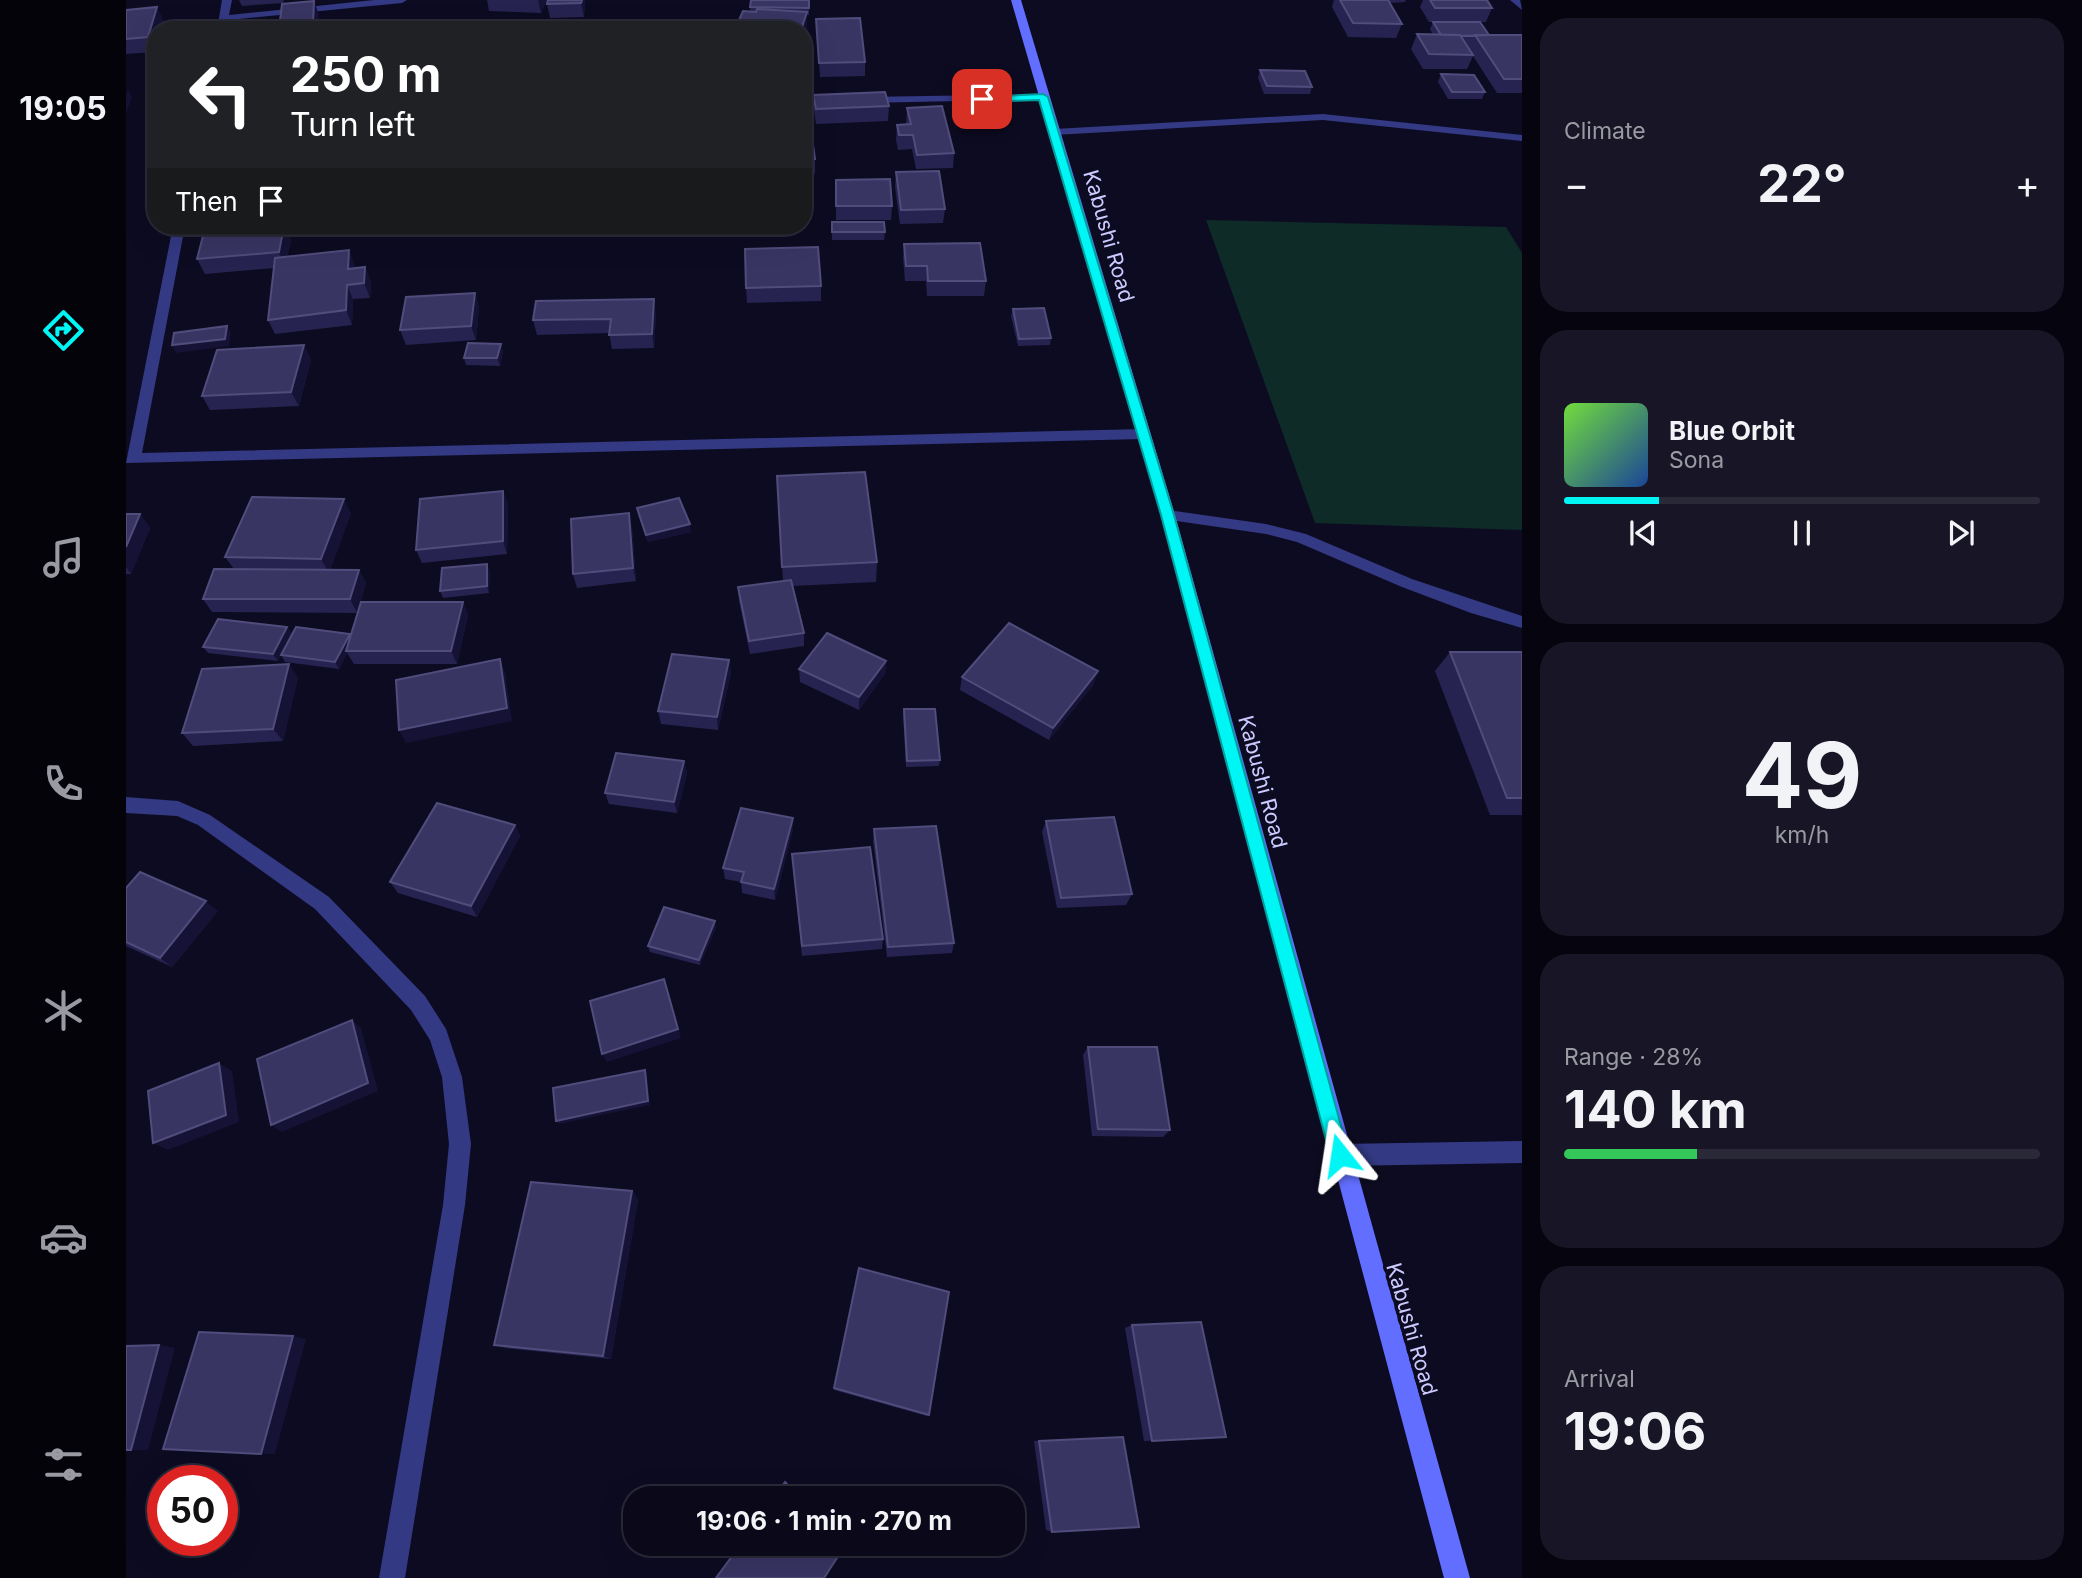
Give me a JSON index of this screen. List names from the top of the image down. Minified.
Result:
{"streets":{"main road":["Kabushi Road"]},"page":{"tabs":"19:05","tile":["Climate",["49","km/h"],["Range · 28%","140 km"],["Arrival","19:06"]],"turn":["250 m","Turn left"],"heat":["−","22°","+"],"then":"Then","song":["Blue Orbit","Sona"],"limit":"50","trip":"19:06 · 1 min · 270 m"}}
